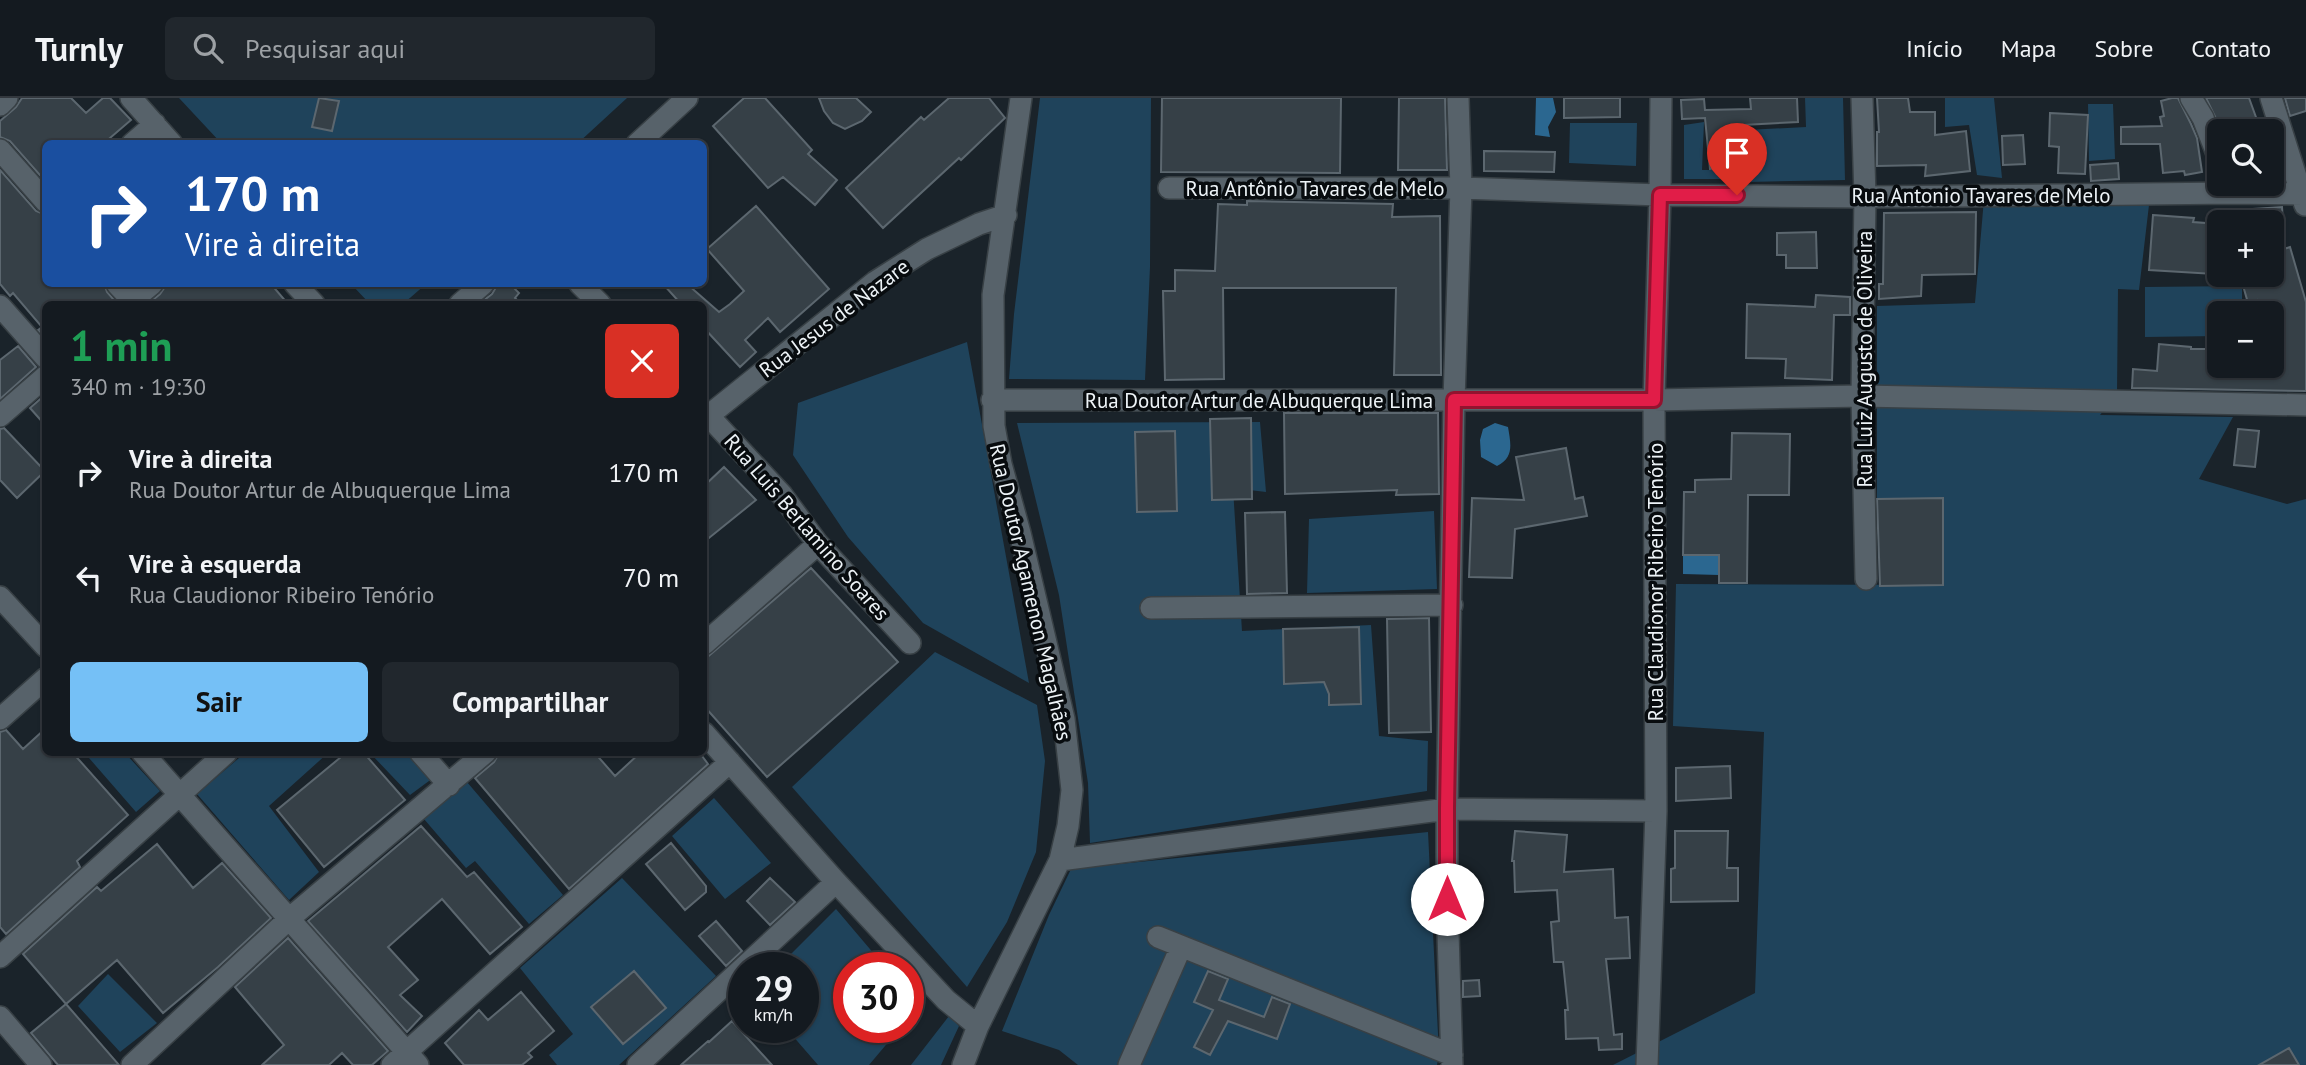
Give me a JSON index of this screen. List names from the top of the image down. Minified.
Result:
{"streets":{"street":["Rua Antônio Tavares de Melo","Rua Antonio Tavares de Melo","Rua Jesus de Nazare","Rua Luiz Augusto de Oliveira","Rua Doutor Artur de Albuquerque Lima","Rua Luis Berlamino Soares","Rua Claudionor Ribeiro Tenório","Rua Doutor Agamenon Magalhães"]},"crossings":[["Rua Antônio Tavares de Melo","Rua Antonio Tavares de Melo"],["Rua Antônio Tavares de Melo","Rua Claudionor Ribeiro Tenório"],["Rua Antonio Tavares de Melo","Rua Luiz Augusto de Oliveira"],["Rua Antonio Tavares de Melo","Rua Claudionor Ribeiro Tenório"],["Rua Jesus de Nazare","Rua Doutor Agamenon Magalhães"],["Rua Luiz Augusto de Oliveira","Rua Doutor Artur de Albuquerque Lima"],["Rua Doutor Artur de Albuquerque Lima","Rua Claudionor Ribeiro Tenório"],["Rua Doutor Artur de Albuquerque Lima","Rua Doutor Agamenon Magalhães"]],"page":{"header":"Turnly","search":"Pesquisar aqui","nav":["Início","Mapa","Sobre","Contato"],"map_buttons":["+","−"],"turn":["170 m","Vire à direita"],"heading":["1 min","340 m · 19:30"],"list":[{"name":"Vire à direita","note":"Rua Doutor Artur de Albuquerque Lima","value":"170 m"},{"name":"Vire à esquerda","note":"Rua Claudionor Ribeiro Tenório","value":"70 m"}],"buttons":["Sair","Compartilhar"],"speed":"29 km/h","limit":"30"}}
